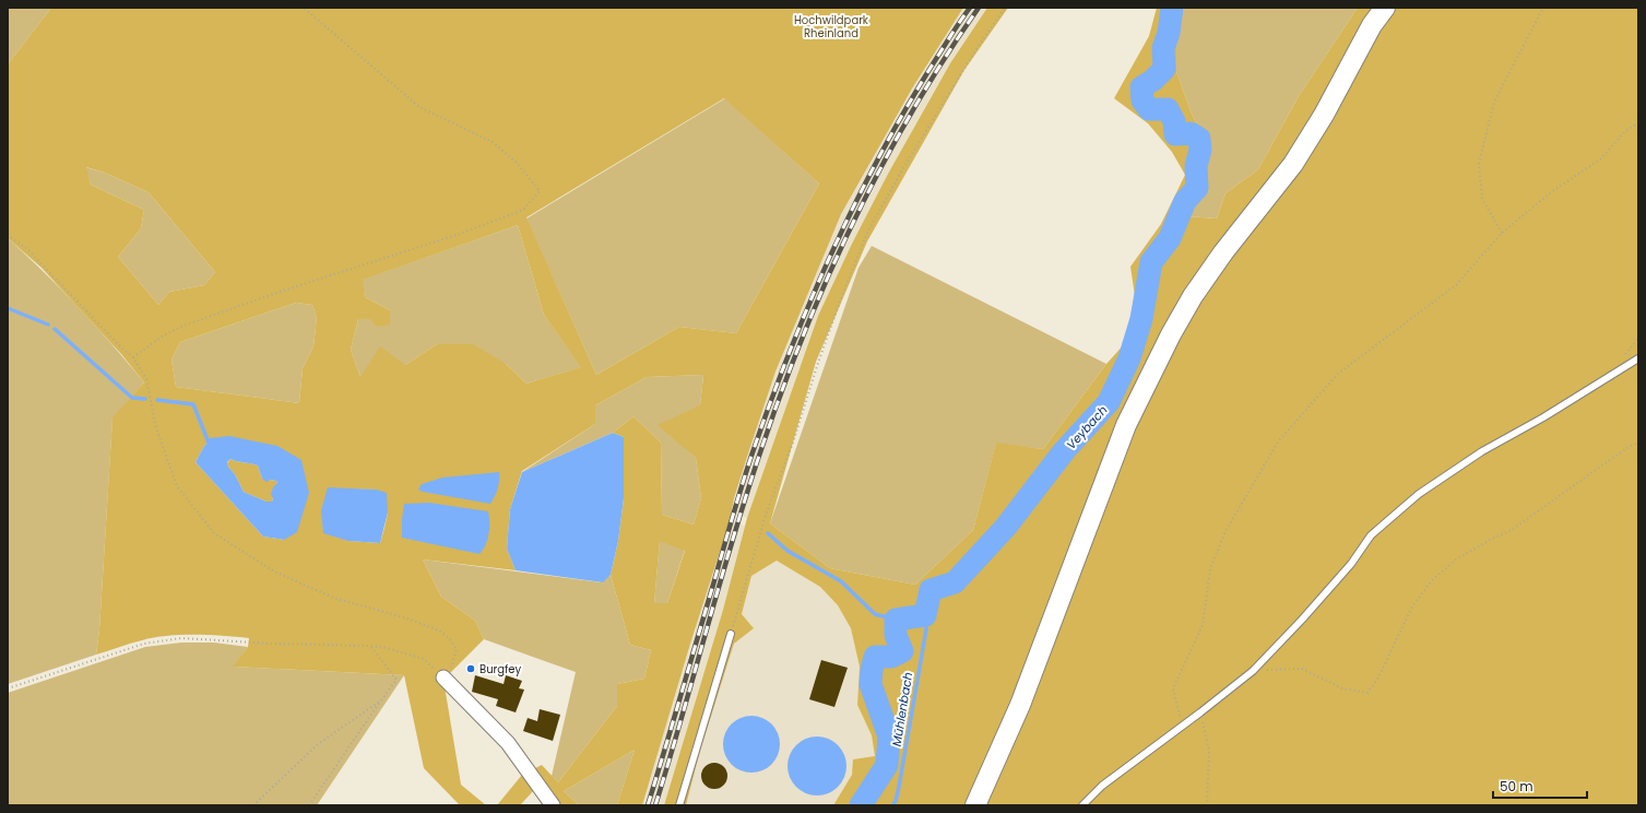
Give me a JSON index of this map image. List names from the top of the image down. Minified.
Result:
{"water":["Veybach","Mühlenbach"],"parks":["Hochwildpark Rheinland"],"places":["Burgfey"],"scale_bar":"50 m"}
